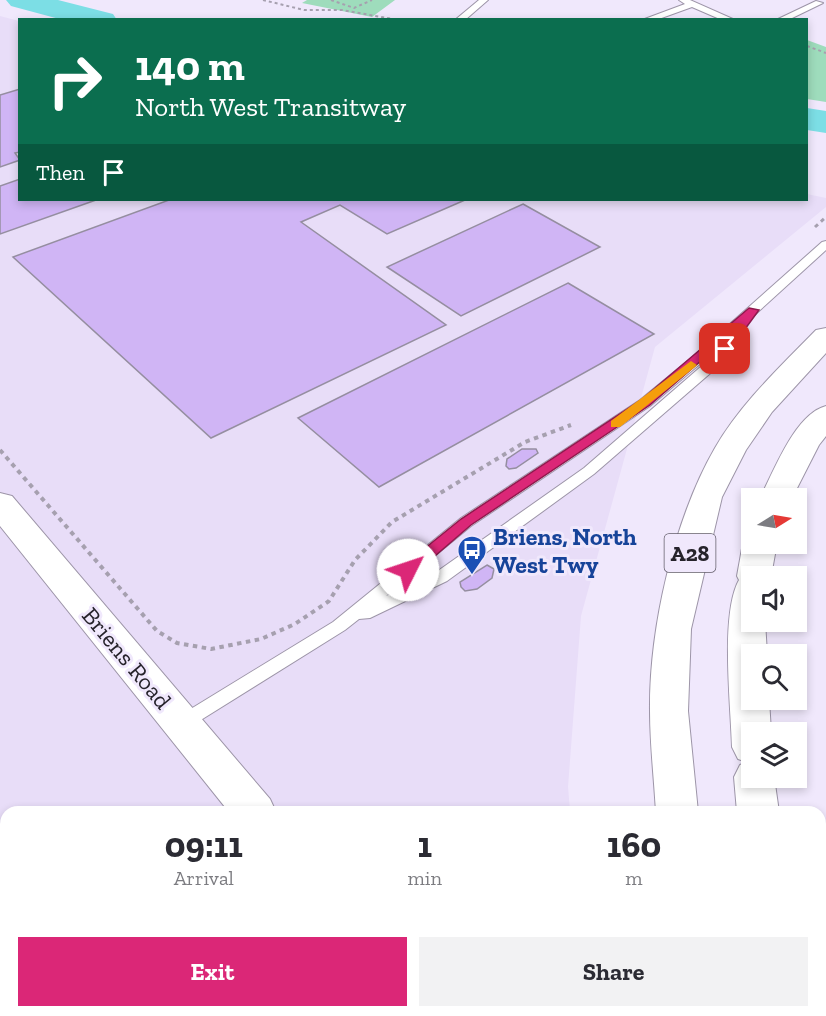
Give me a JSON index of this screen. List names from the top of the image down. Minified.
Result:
{"streets":{"main road":["A28","Briens Road"]},"places":{"bus stop":["Briens, North West Twy"]},"north":"right","page":{"turn":["140 m","North West Transitway"],"then":"Then","eta":["09:11","Arrival","1","min","160","m"],"buttons":["Exit","Share"]}}
